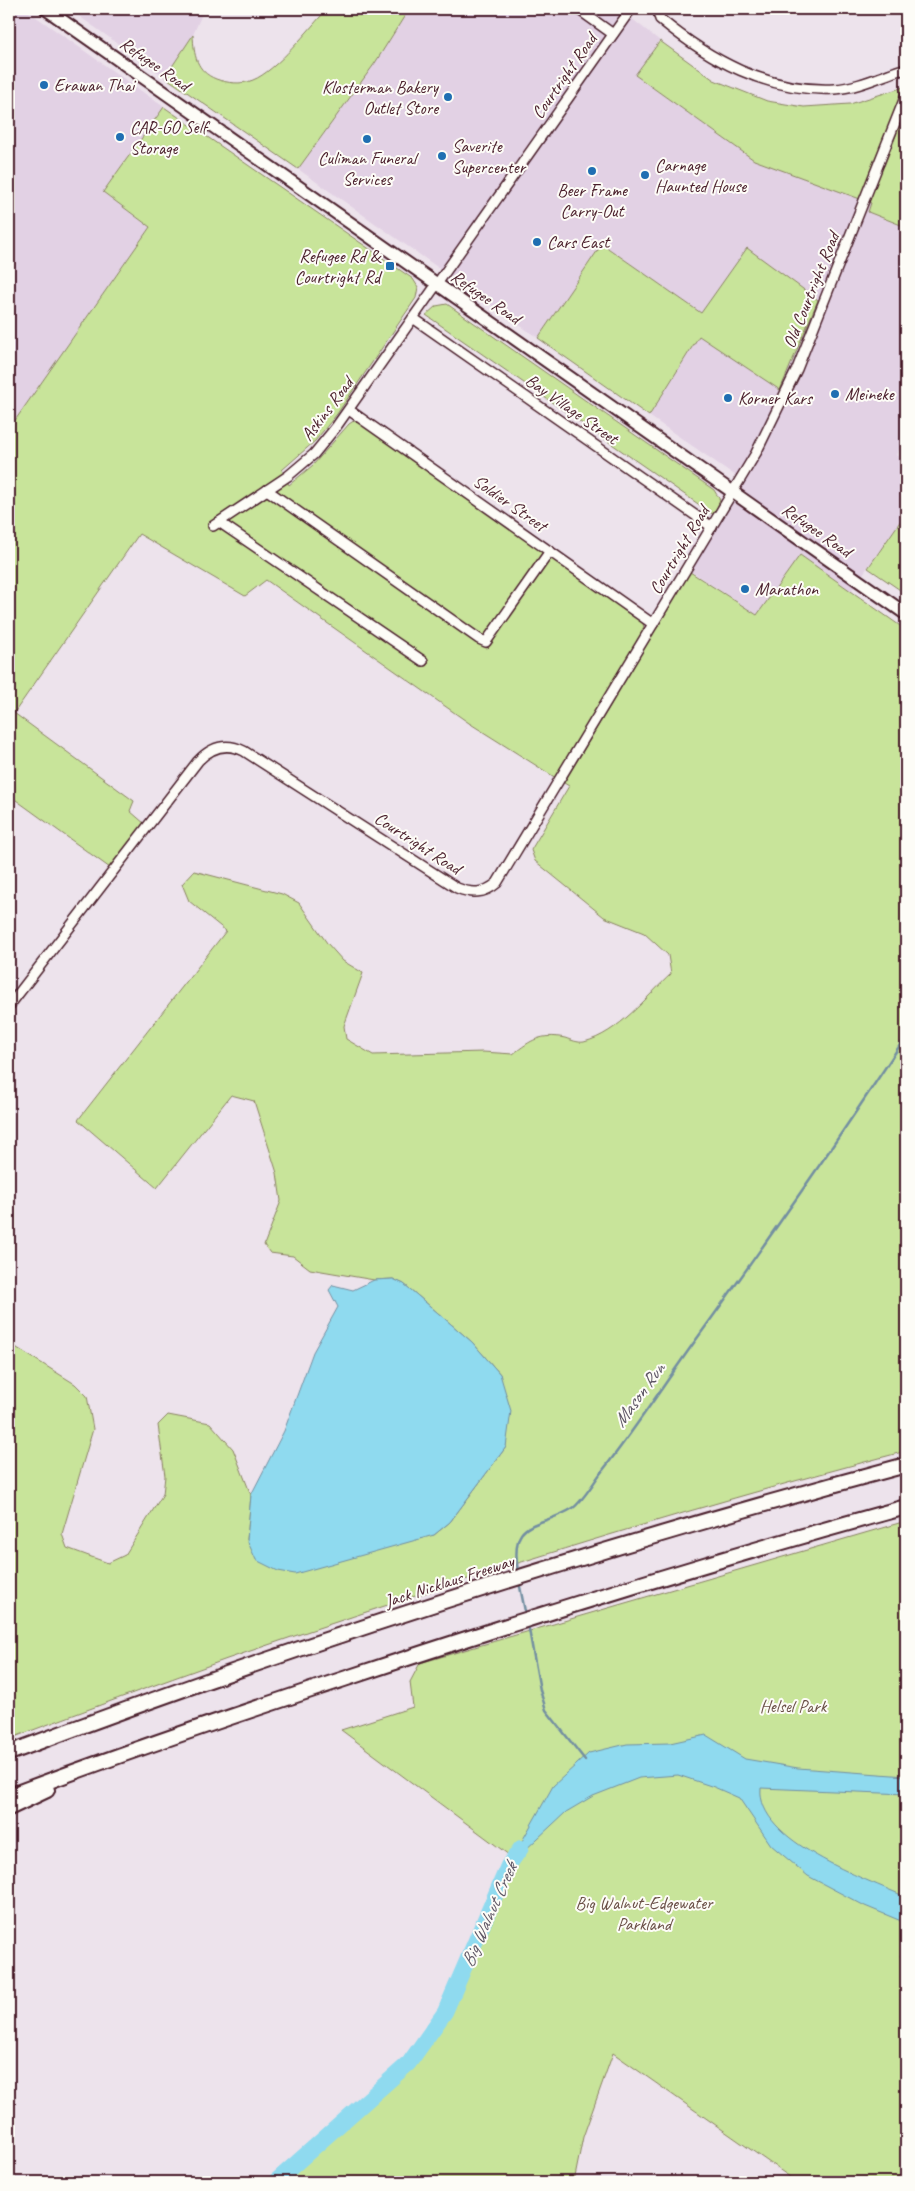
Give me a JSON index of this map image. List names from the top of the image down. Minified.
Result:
{"streets":{"highway":["Jack Nicklaus Freeway"],"main road":["Refugee Road"],"street":["Courtright Road","Old Courtright Road","Askins Road","Bay Village Street","Soldier Street"]},"crossings":[["Refugee Road","Courtright Road"],["Refugee Road","Old Courtright Road"],["Refugee Road","Askins Road"],["Courtright Road","Old Courtright Road"],["Courtright Road","Askins Road"],["Courtright Road","Bay Village Street"],["Courtright Road","Soldier Street"],["Askins Road","Bay Village Street"],["Askins Road","Soldier Street"]],"water":["Mason Run","Big Walnut Creek"],"parks":["Helsel Park","Big Walnut-Edgewater Parkland"],"places":{"other":["Erawan Thai","Klosterman Bakery Outlet Store","CAR-GO Self Storage","Culiman Funeral Services","Saverite Supercenter","Beer Frame Carry-Out","Carnage Haunted House","Cars East","Meineke","Korner Kars","Marathon"],"transit":["Refugee Rd & Courtright Rd"]}}
